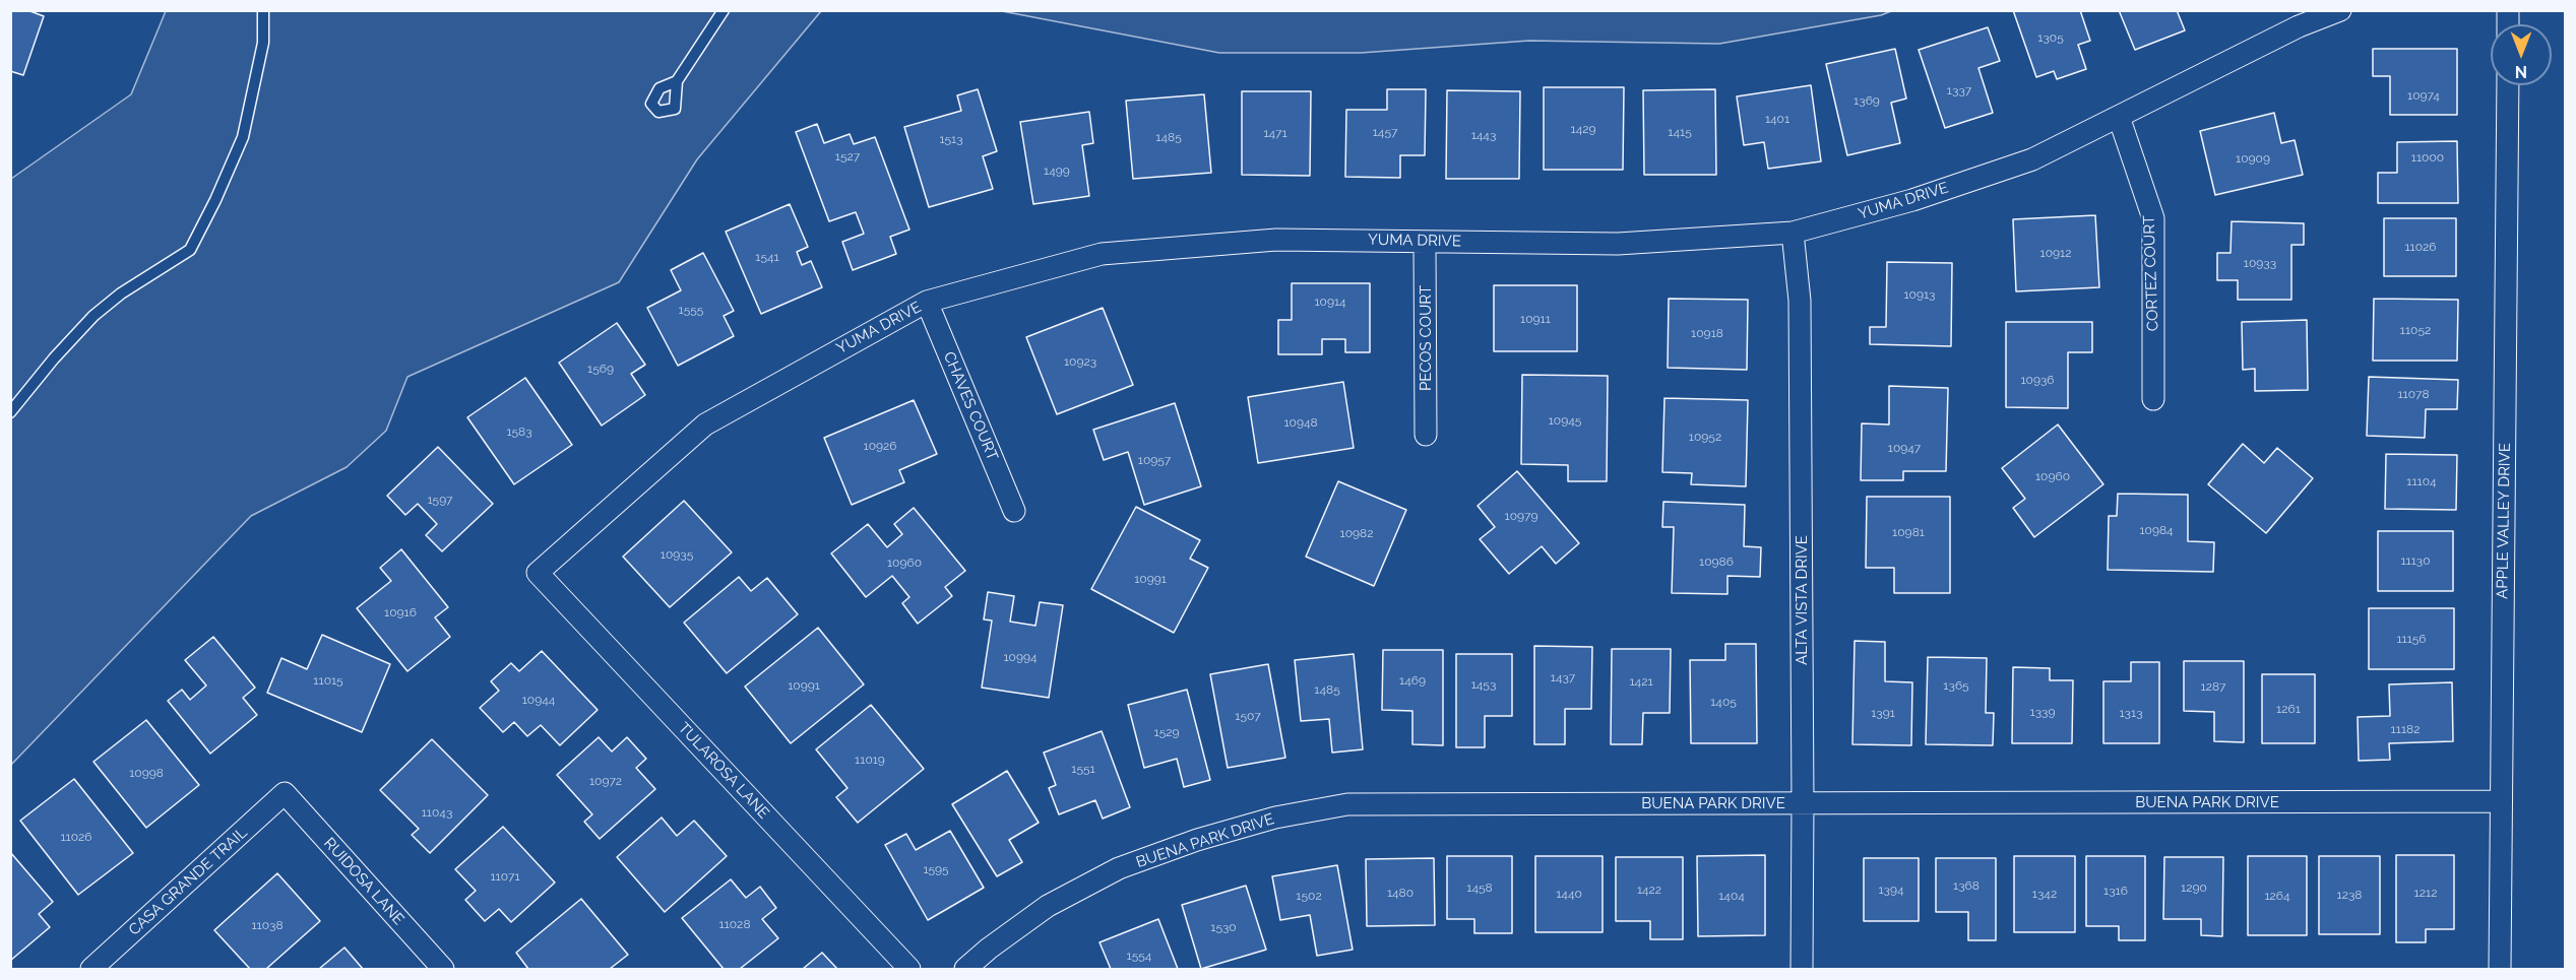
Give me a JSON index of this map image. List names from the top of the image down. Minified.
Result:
{"streets":{"street":["YUMA DRIVE","CORTEZ COURT","PECOS COURT","CHAVES COURT","APPLE VALLEY DRIVE","ALTA VISTA DRIVE","TULAROSA LANE","BUENA PARK DRIVE","CASA GRANDE TRAIL","RUIDOSA LANE"]},"crossings":[["YUMA DRIVE","CORTEZ COURT"],["YUMA DRIVE","PECOS COURT"],["YUMA DRIVE","CHAVES COURT"],["YUMA DRIVE","ALTA VISTA DRIVE"],["YUMA DRIVE","TULAROSA LANE"],["APPLE VALLEY DRIVE","BUENA PARK DRIVE"],["ALTA VISTA DRIVE","BUENA PARK DRIVE"],["CASA GRANDE TRAIL","RUIDOSA LANE"]],"house_numbers":["1305","1337","10974","1369","1401","1429","1457","1415","1471","1443","1485","1513","1527","11000","10909","1499","11026","10912","1541","10933","10913","10914","1555","10911","11052","10918","10923","1569","10936","11078","10945","10948","1583","10952","10926","10947","10957","10960","11104","1597","10979","10984","10981","10982","10935","11130","10986","10960","10991","10916","11156","10994","1437","11015","1469","1421","1453","10991","1365","1287","1485","10944","1405","1261","1339","1391","1313","1507","11182","1529","11019","1551","10998","10972","11043","11026","1595","11071","1368","1458","1290","1422","1394","1316","1480","1212","1440","1342","1238","1502","1404","1264","11028","11038","1530","1554"],"north":"bottom"}
